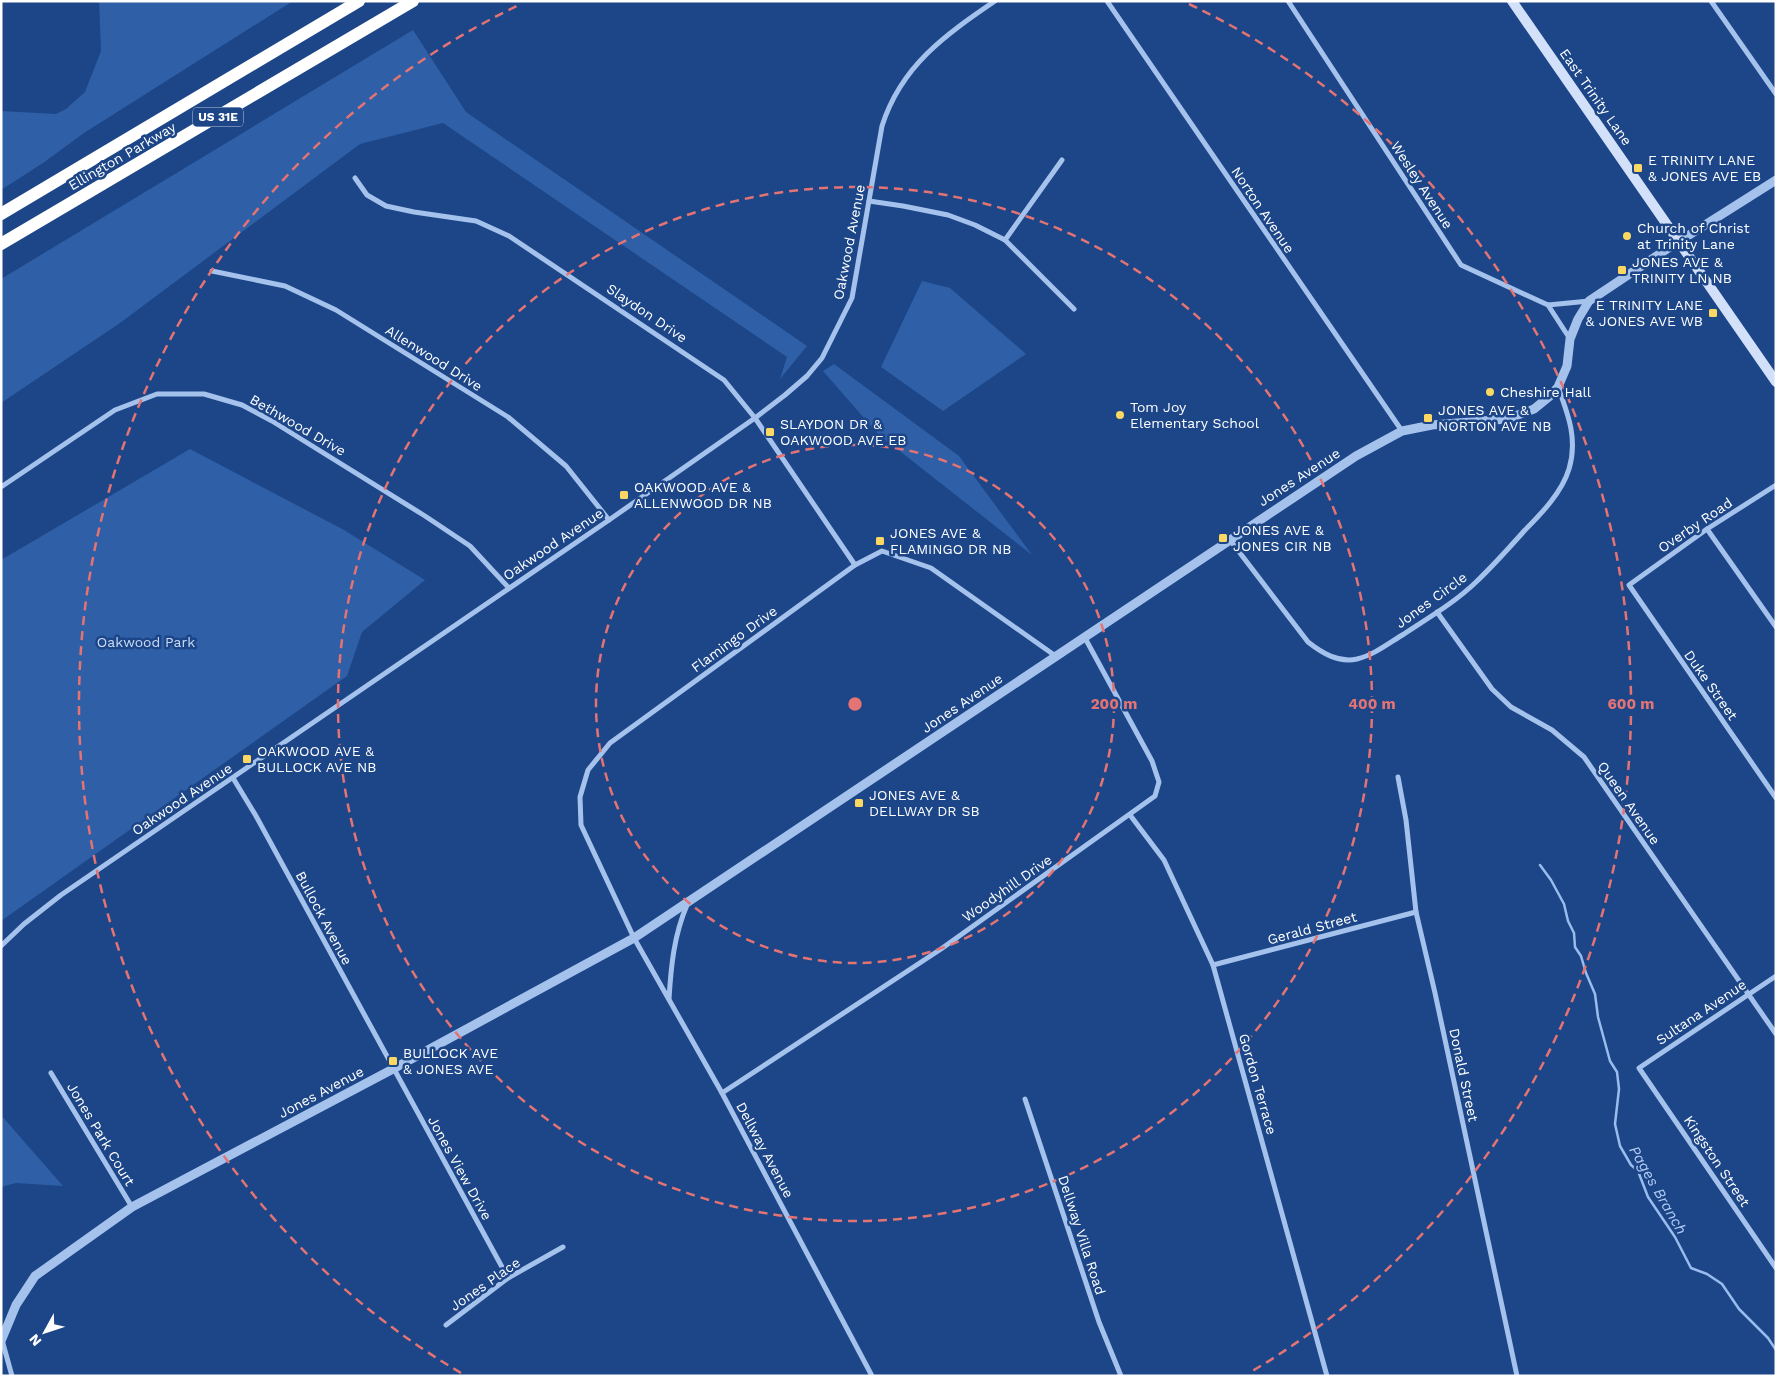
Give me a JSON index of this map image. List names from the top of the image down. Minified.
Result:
{"streets":{"highway":["US 31E","Ellington Parkway"],"main road":["East Trinity Lane"],"street":["Wesley Avenue","Norton Avenue","Oakwood Avenue","Slaydon Drive","Allenwood Drive","Bethwood Drive","Jones Avenue","Overby Road","Jones Circle","Flamingo Drive","Duke Street","Queen Avenue","Woodyhill Drive","Bullock Avenue","Gerald Street","Sultana Avenue","Donald Street","Gordon Terrace","Jones Park Court","Dellway Avenue","Kingston Street","Jones View Drive","Dellway Villa Road","Jones Place"]},"crossings":[["East Trinity Lane","Jones Avenue"],["Norton Avenue","Jones Avenue"],["Oakwood Avenue","Slaydon Drive"],["Oakwood Avenue","Allenwood Drive"],["Oakwood Avenue","Bethwood Drive"],["Oakwood Avenue","Bullock Avenue"],["Slaydon Drive","Flamingo Drive"],["Jones Avenue","Jones Circle"],["Jones Avenue","Flamingo Drive"],["Jones Avenue","Woodyhill Drive"],["Jones Avenue","Bullock Avenue"],["Jones Avenue","Jones Park Court"],["Jones Avenue","Dellway Avenue"],["Jones Avenue","Jones View Drive"],["Overby Road","Duke Street"],["Jones Circle","Queen Avenue"],["Flamingo Drive","Dellway Avenue"],["Queen Avenue","Sultana Avenue"],["Woodyhill Drive","Gordon Terrace"],["Woodyhill Drive","Dellway Avenue"],["Bullock Avenue","Jones View Drive"],["Gerald Street","Donald Street"],["Gerald Street","Gordon Terrace"],["Sultana Avenue","Kingston Street"],["Jones View Drive","Jones Place"]],"water":["Pages Branch"],"parks":["Oakwood Park"],"places":{"transit":["E TRINITY LANE & JONES AVE EB","JONES AVE & TRINITY LN NB","E TRINITY LANE & JONES AVE WB","JONES AVE & NORTON AVE NB","SLAYDON DR & OAKWOOD AVE EB","OAKWOOD AVE & ALLENWOOD DR NB","JONES AVE & JONES CIR NB","JONES AVE & FLAMINGO DR NB","OAKWOOD AVE & BULLOCK AVE NB","JONES AVE & DELLWAY DR SB","BULLOCK AVE & JONES AVE"],"other":["Church of Christ at Trinity Lane","Cheshire Hall","Tom Joy Elementary School"]},"north":"bottom left","rings":["200 m","400 m","600 m"]}
